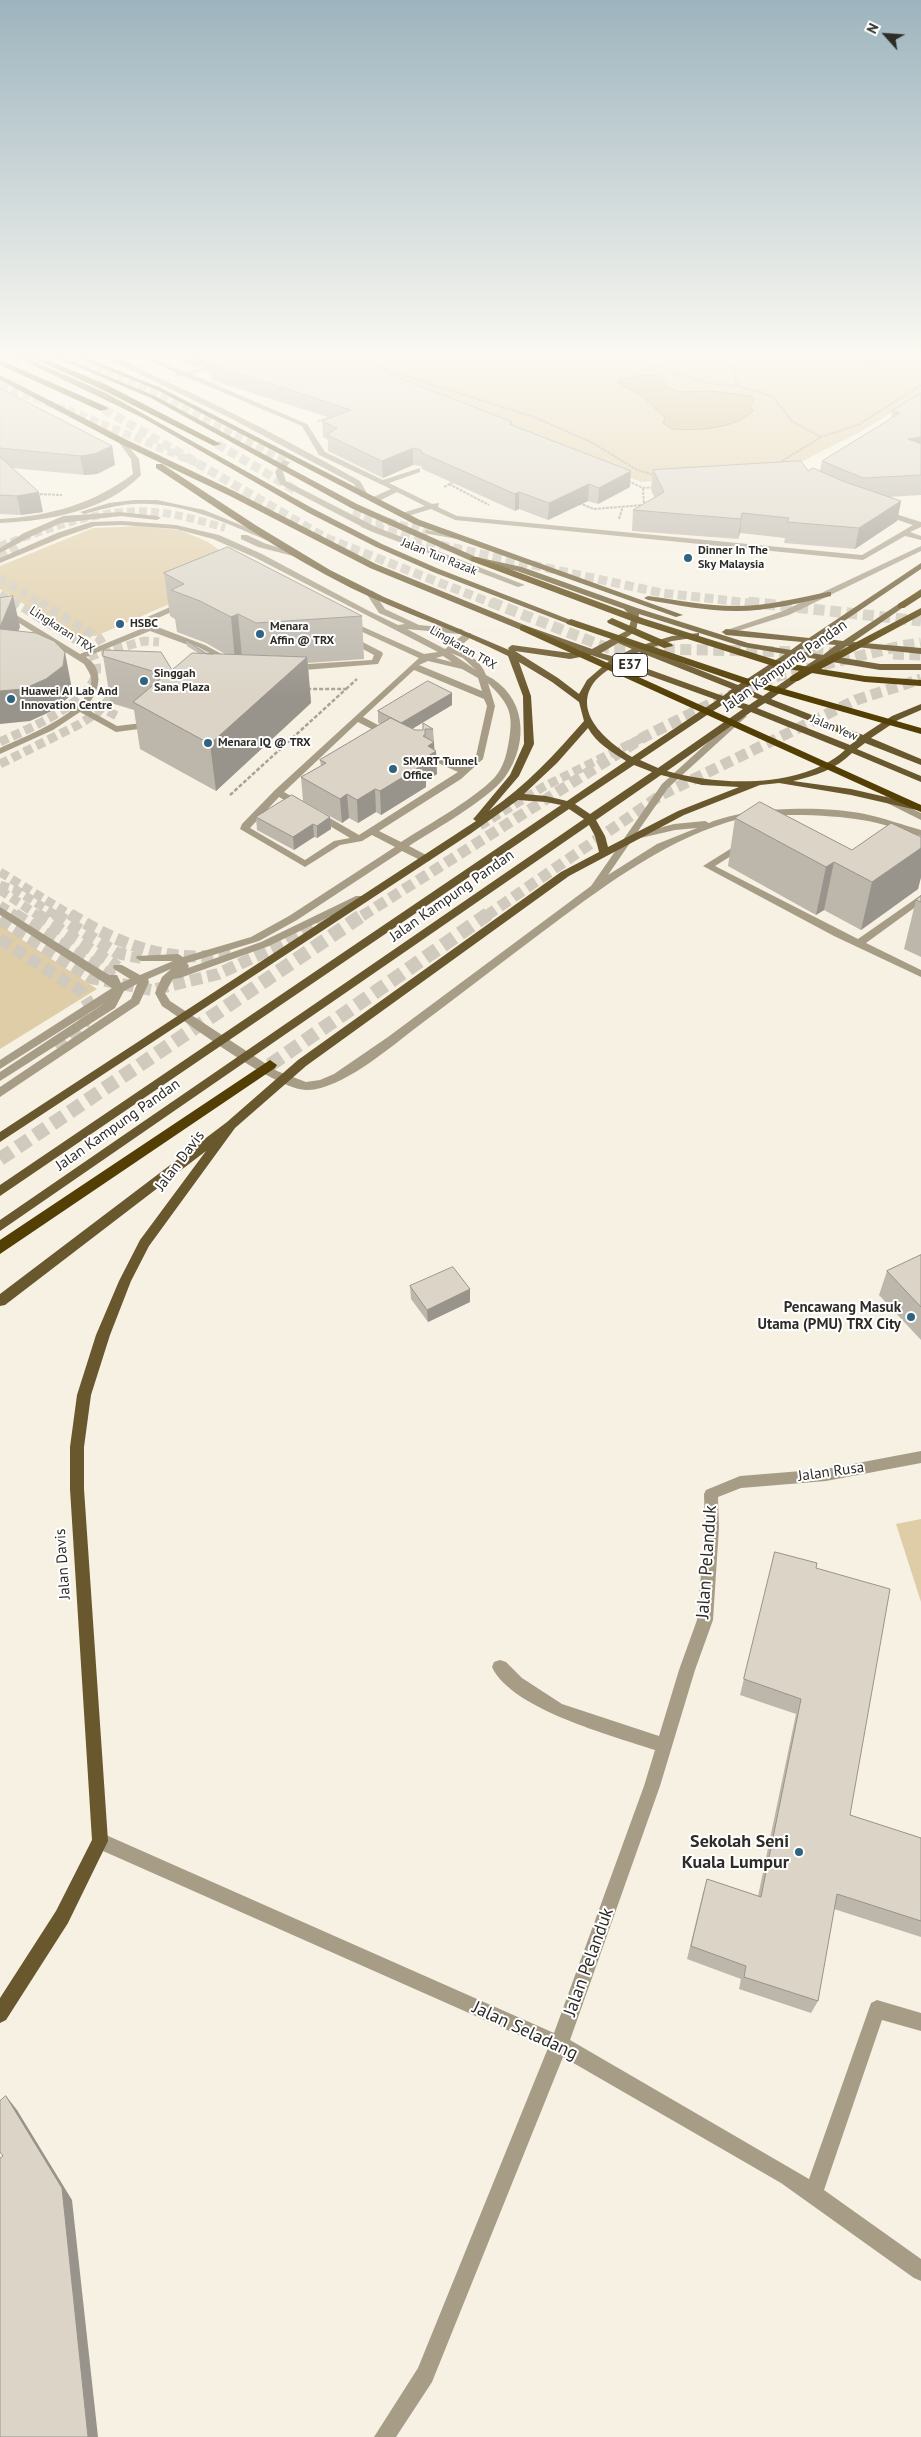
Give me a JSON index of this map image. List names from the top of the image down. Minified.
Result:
{"streets":{"main road":["Jalan Tun Razak","E37","Jalan Kampung Pandan","Jalan Yew","Jalan Davis"],"street":["Lingkaran TRX","Jalan Rusa","Jalan Pelanduk","Jalan Seladang"]},"crossings":[["Jalan Tun Razak","Jalan Yew"],["E37","Jalan Yew"],["Jalan Davis","Jalan Seladang"],["Jalan Rusa","Jalan Pelanduk"],["Jalan Pelanduk","Jalan Seladang"]],"places":["Dinner In The Sky Malaysia","HSBC","Menara Affin @ TRX","Singgah Sana Plaza","Huawei AI Lab And Innovation Centre","Menara IQ @ TRX","SMART Tunnel Office","Pencawang Masuk Utama (PMU) TRX City","Sekolah Seni Kuala Lumpur"],"north":"top left"}
